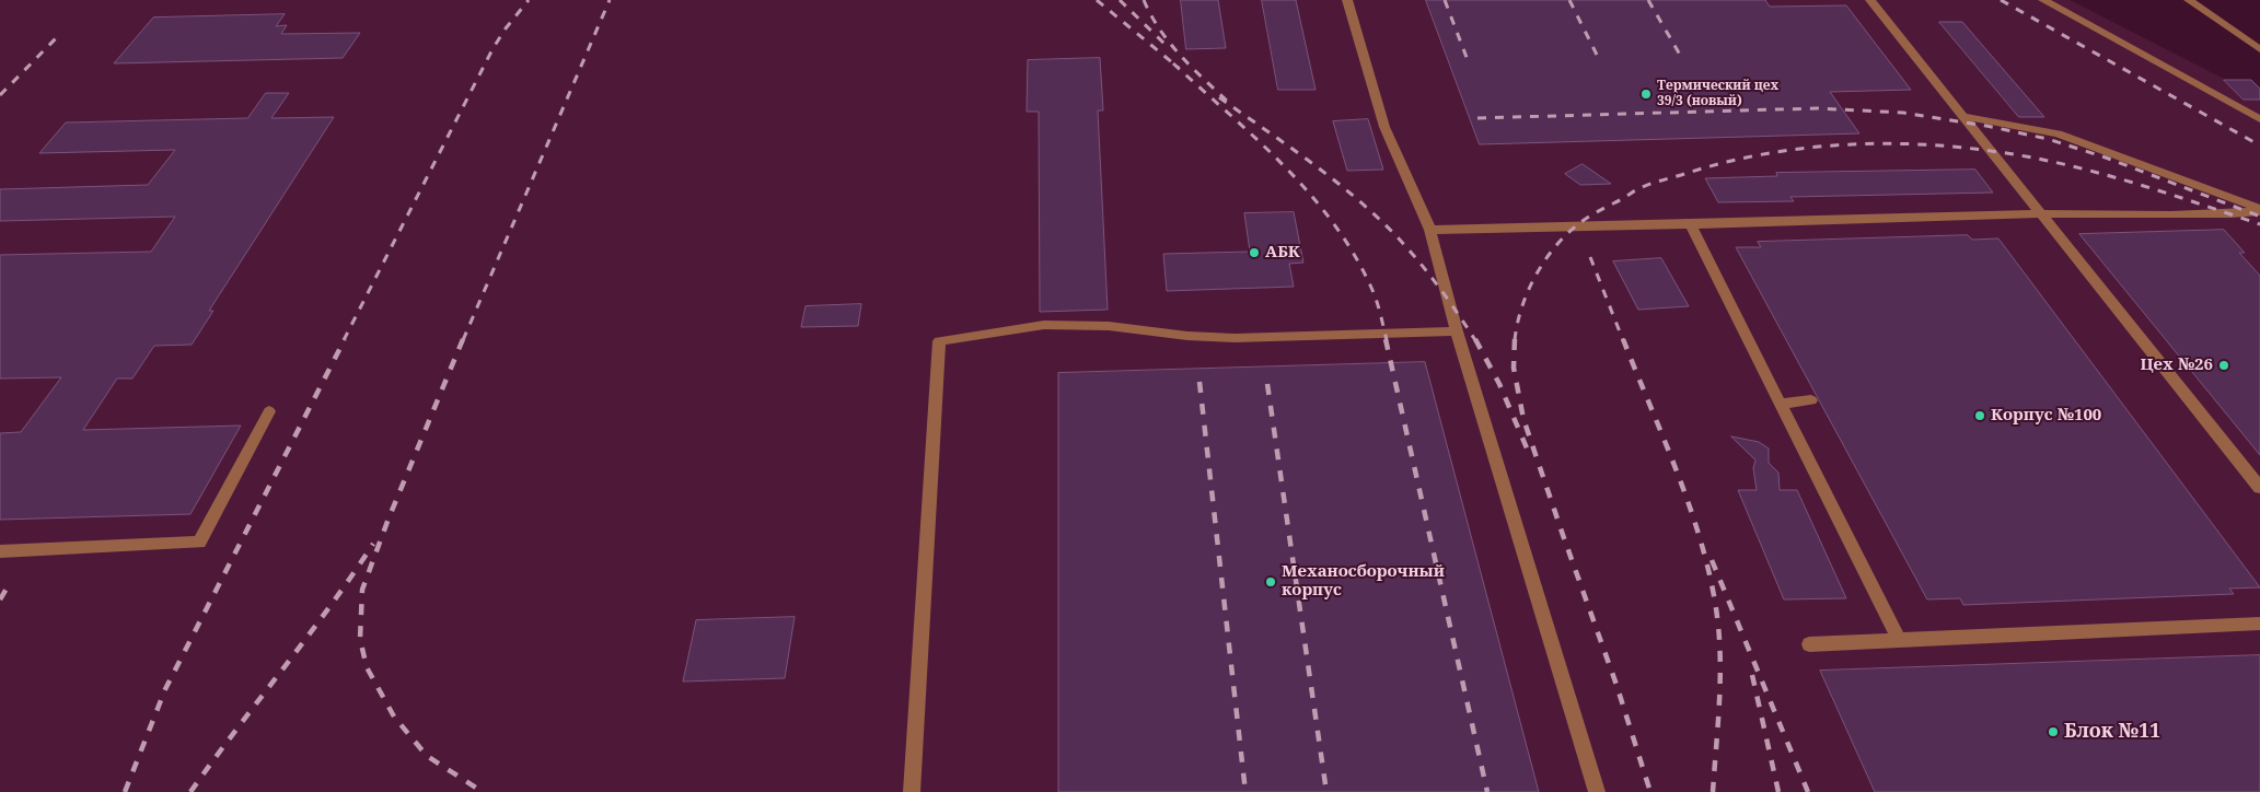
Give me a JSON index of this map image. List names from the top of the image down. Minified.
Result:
{"places":["Термический цех 39/3 (новый)","АБК","Цех №26","Корпус №100","Механосборочный корпус","Блок №11"]}
